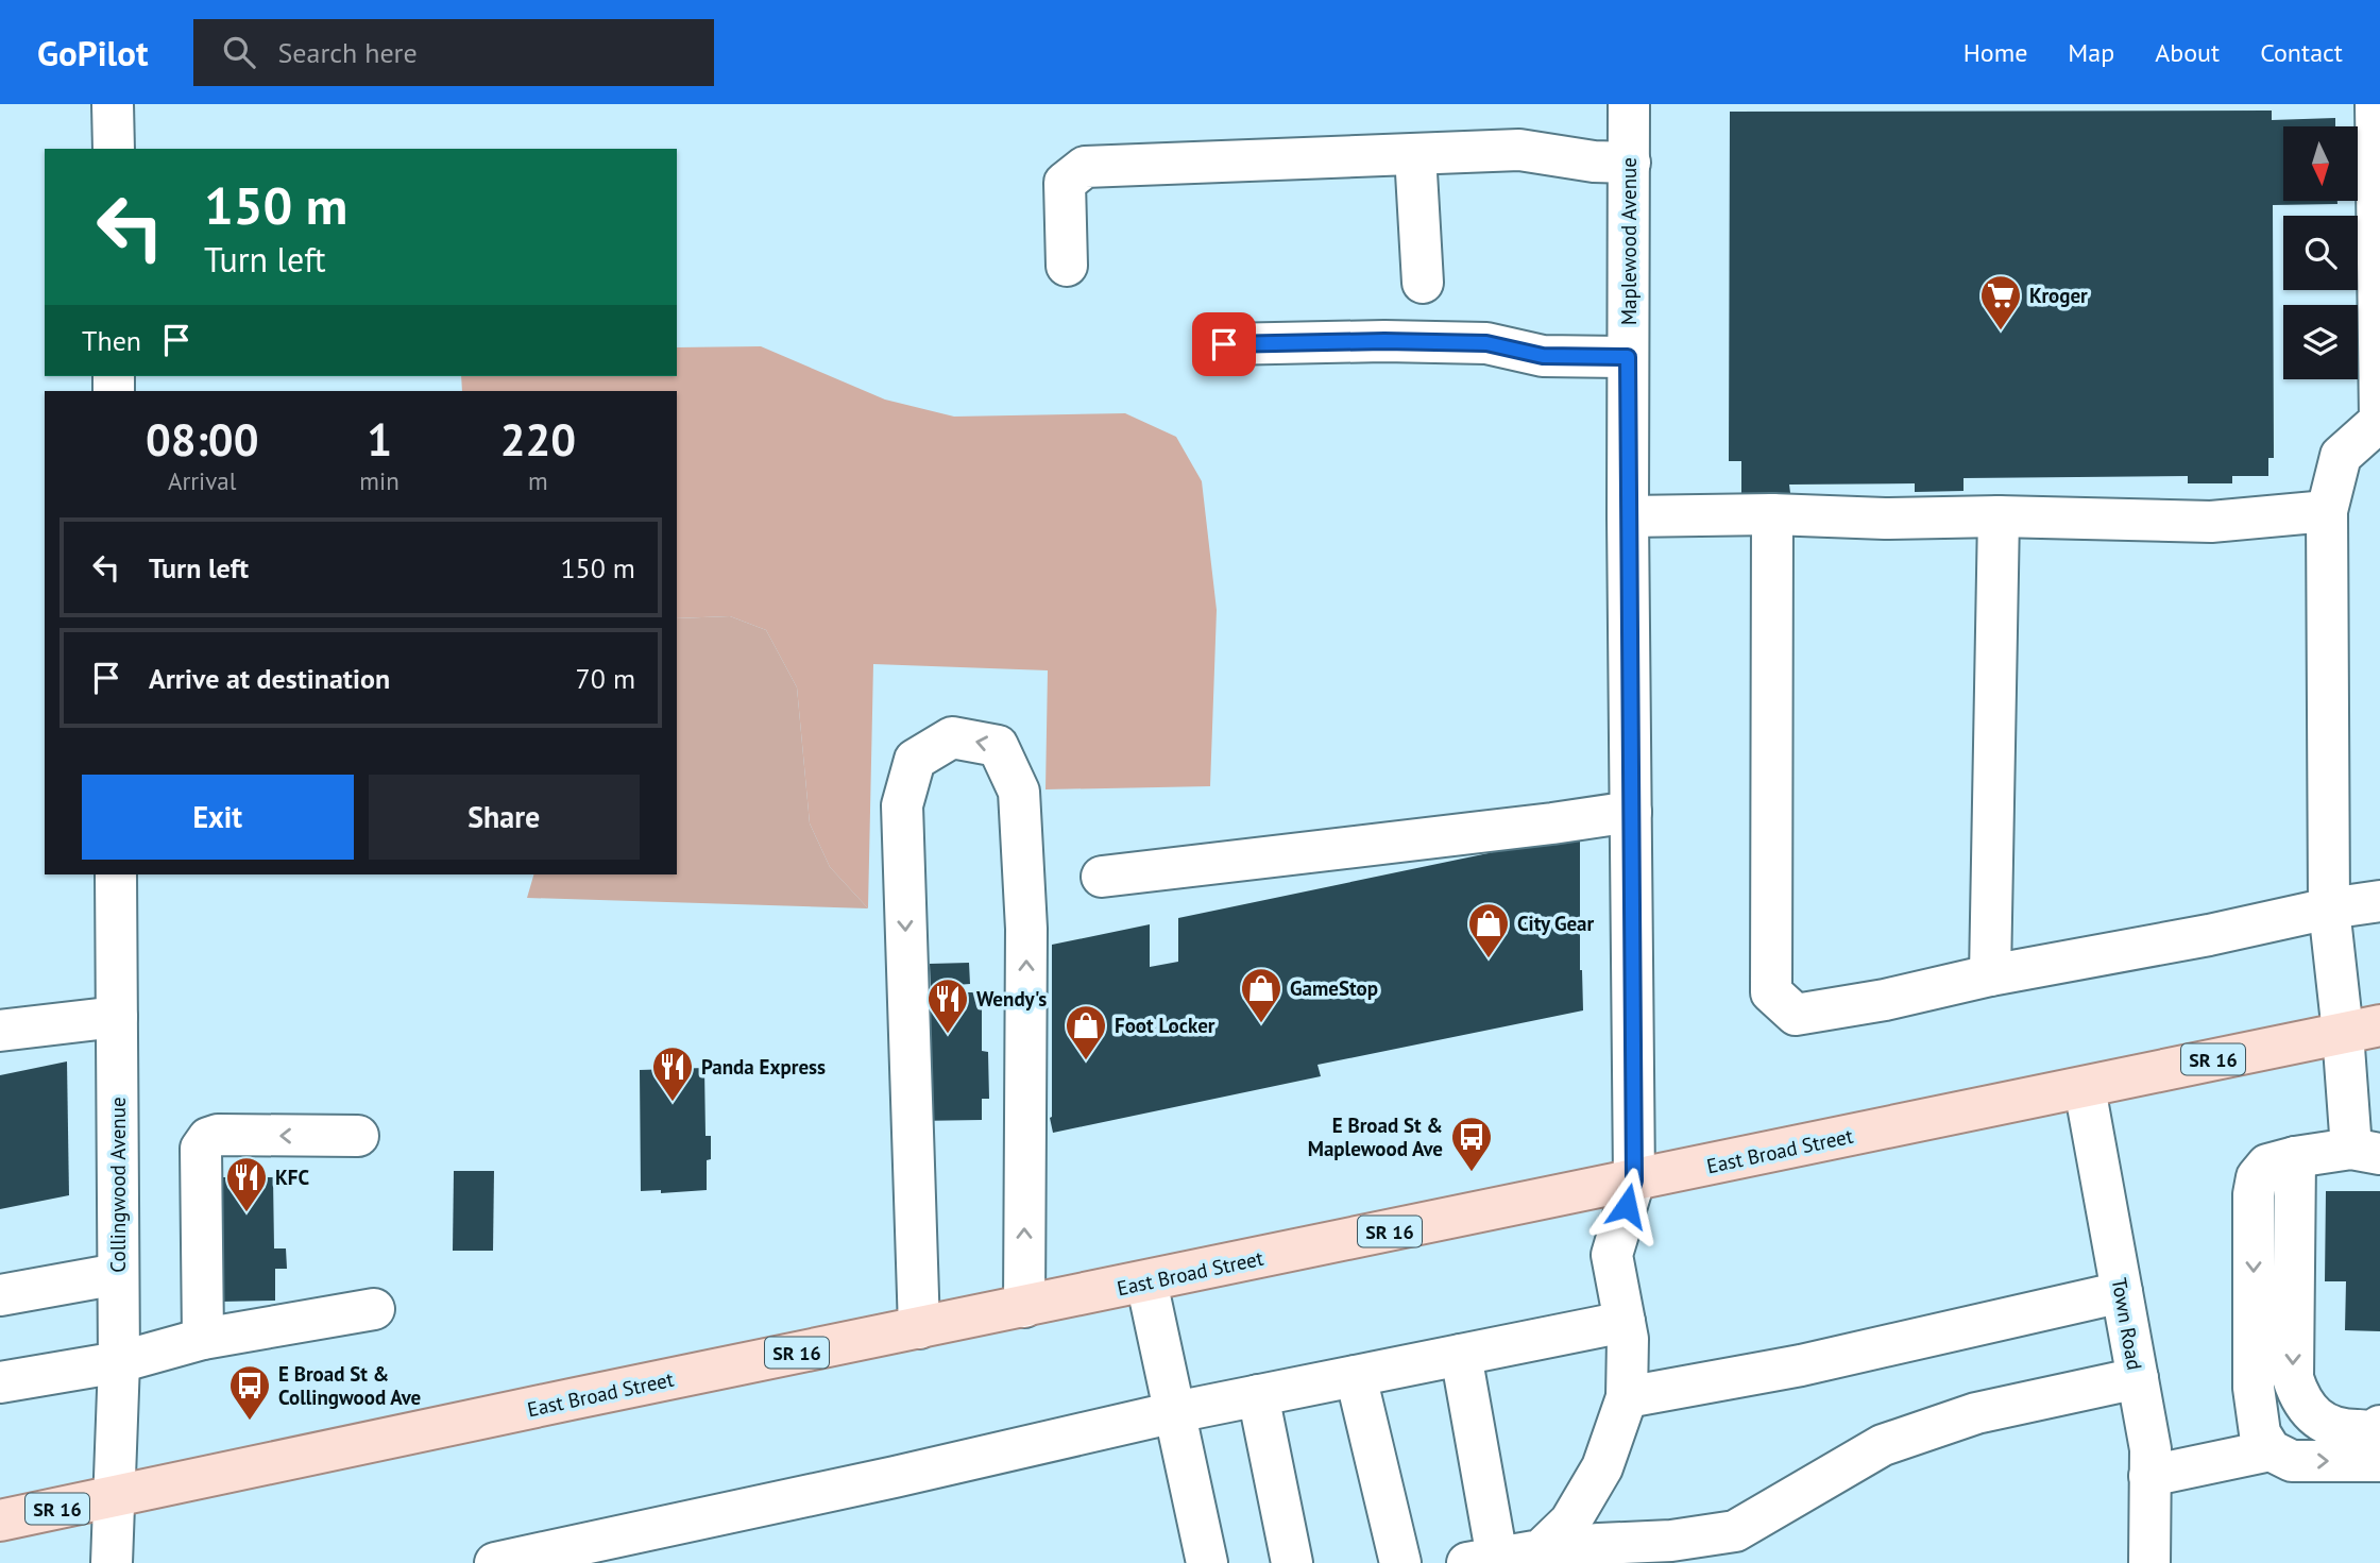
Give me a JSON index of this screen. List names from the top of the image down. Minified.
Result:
{"streets":{"main road":["SR 16","East Broad Street"],"street":["Maplewood Avenue","Collingwood Avenue","Town Road"]},"crossings":[["Maplewood Avenue","East Broad Street"],["East Broad Street","Collingwood Avenue"],["East Broad Street","Town Road"]],"places":{"supermarket":["Kroger"],"shop":["City Gear","GameStop","Foot Locker"],"restaurant":["Wendy's","Panda Express","KFC"],"bus stop":["E Broad St & Maplewood Ave","E Broad St & Collingwood Ave"]},"north":"bottom","page":{"header":"GoPilot","search":"Search here","nav":["Home","Map","About","Contact"],"turn":["150 m","Turn left"],"then":"Then","eta":["08:00","Arrival","1","min","220","m"],"list":[{"name":"Turn left","value":"150 m"},{"name":"Arrive at destination","value":"70 m"}],"buttons":["Exit","Share"]}}
